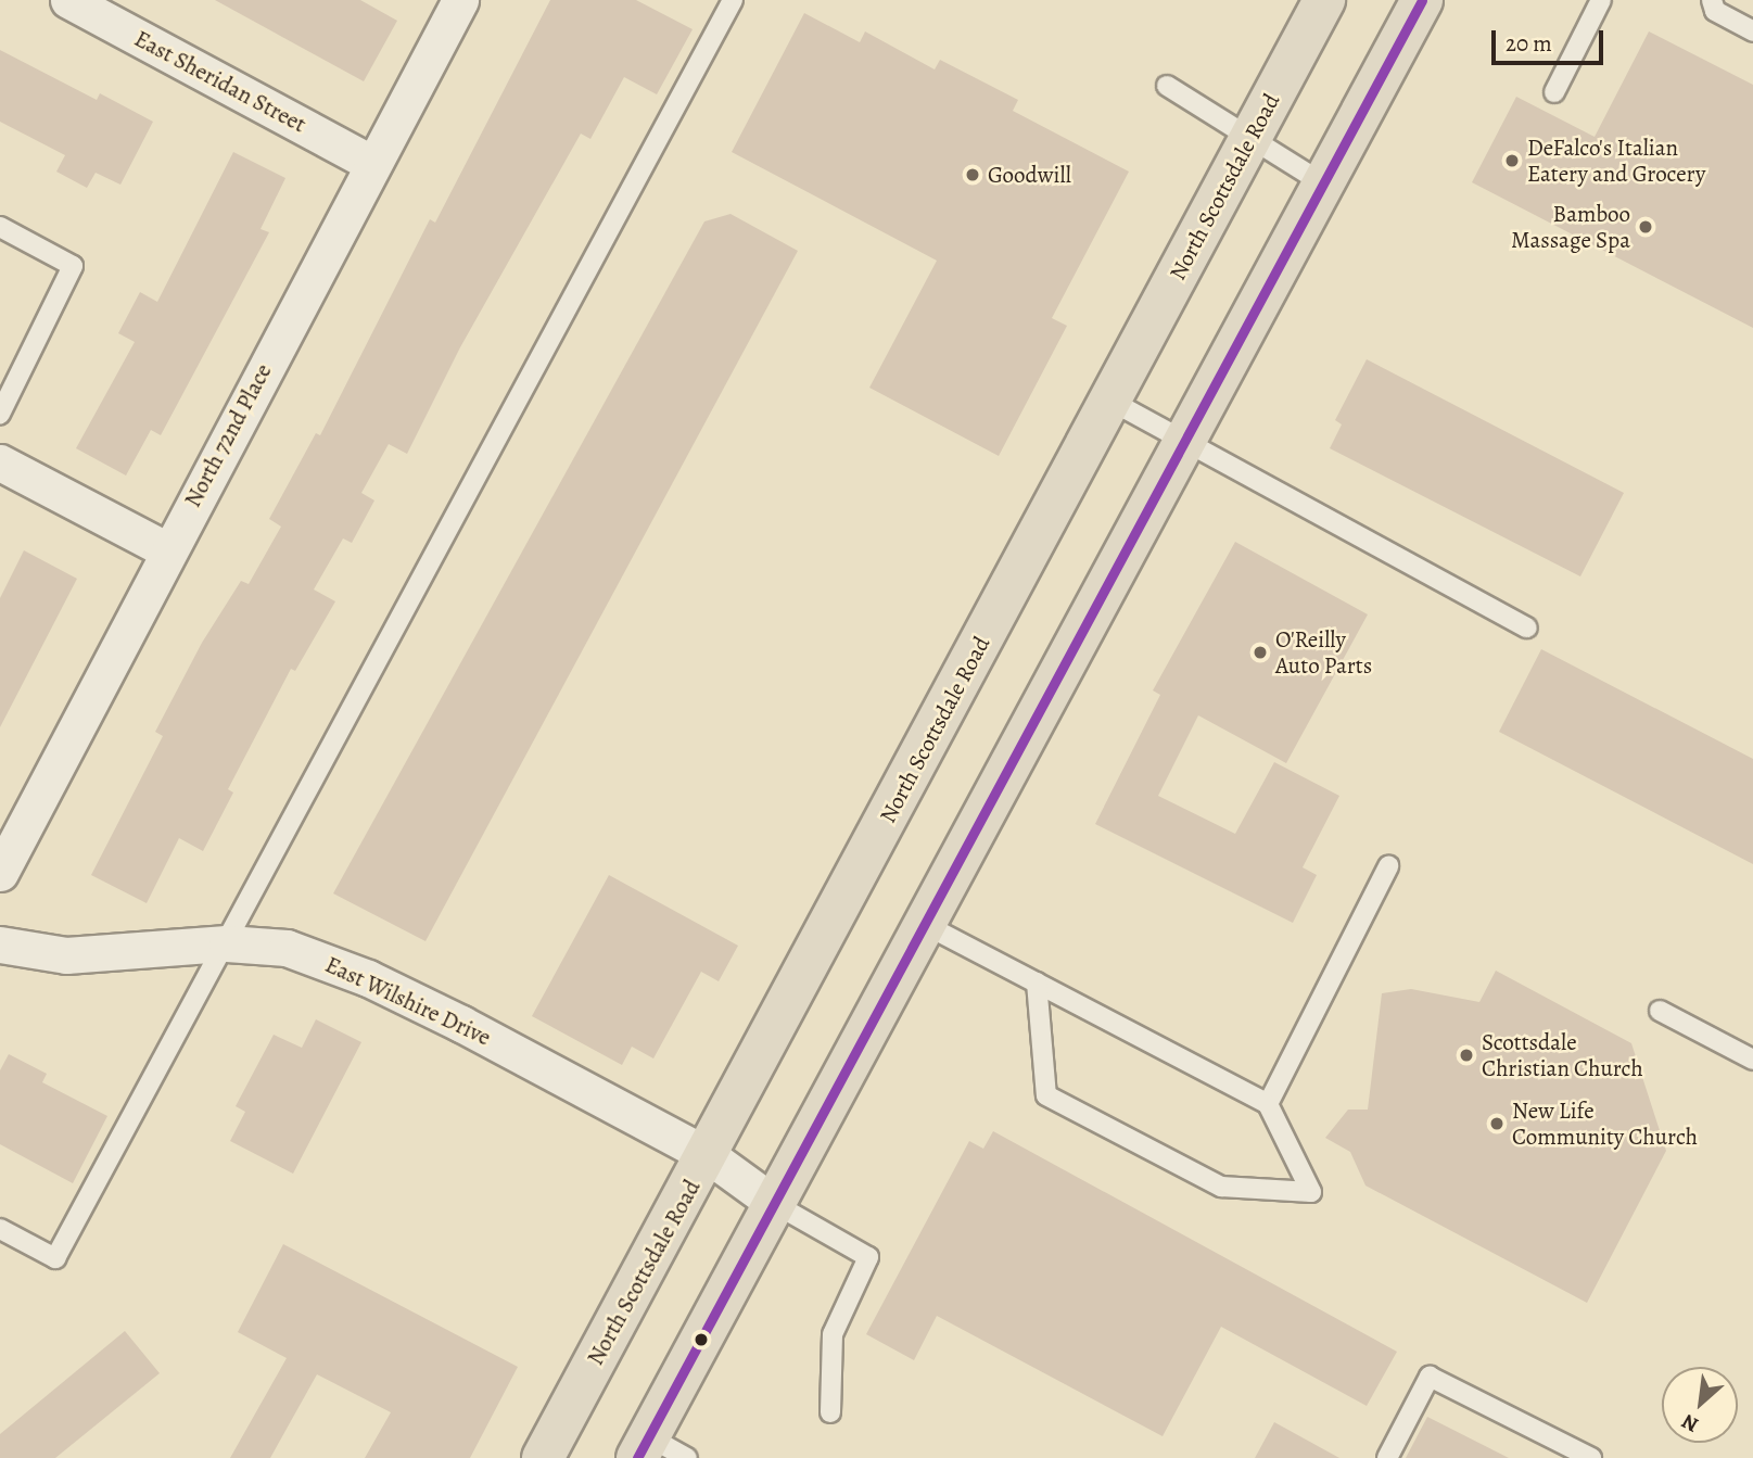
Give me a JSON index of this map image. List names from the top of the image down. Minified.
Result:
{"streets":{"main road":["North Scottsdale Road"],"street":["East Sheridan Street","North 72nd Place","East Wilshire Drive"]},"crossings":[["East Sheridan Street","North 72nd Place"],["North Scottsdale Road","East Wilshire Drive"]],"places":["DeFalco's Italian Eatery and Grocery","Goodwill","Bamboo Massage Spa","O'Reilly Auto Parts","Scottsdale Christian Church","New Life Community Church"],"scale_bar":"20 m","north":"bottom left"}
